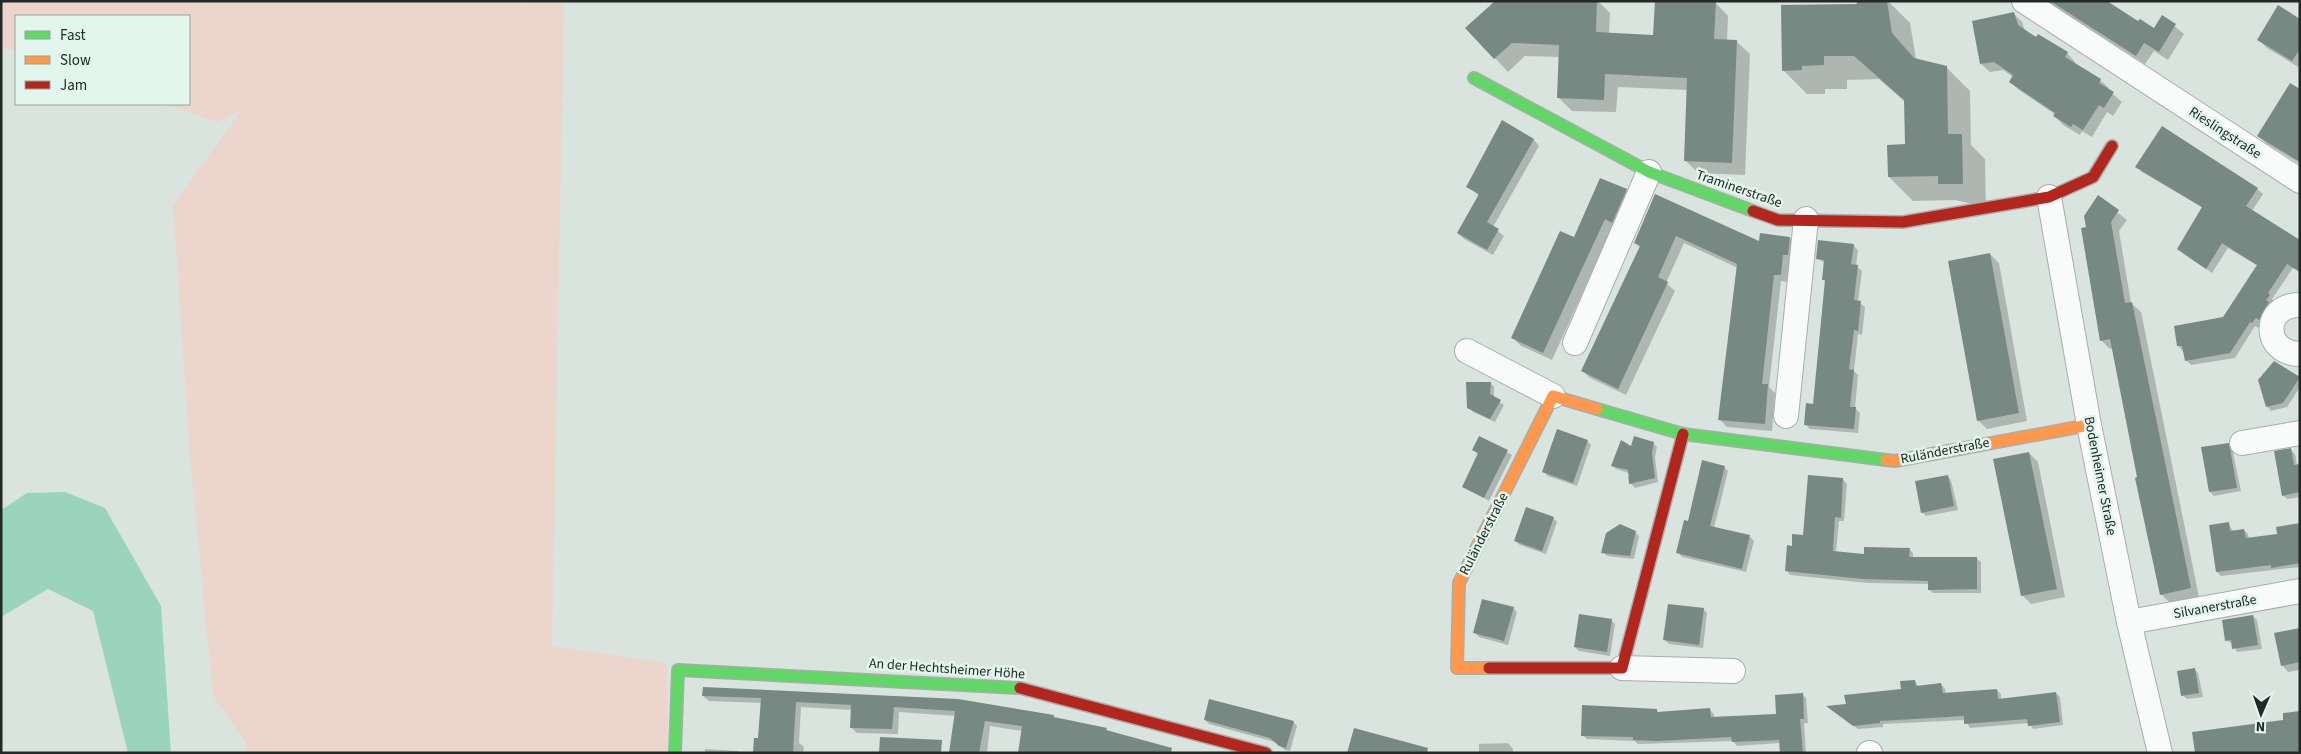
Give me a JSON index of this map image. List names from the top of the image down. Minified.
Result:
{"streets":{"street":["Rieslingstraße","Traminerstraße","Ruländerstraße","Bodenheimer Straße","Silvanerstraße","An der Hechtsheimer Höhe"]},"crossings":[["Traminerstraße","Bodenheimer Straße"],["Ruländerstraße","Bodenheimer Straße"],["Bodenheimer Straße","Silvanerstraße"]],"legend":["Fast","Slow","Jam"],"north":"bottom"}
